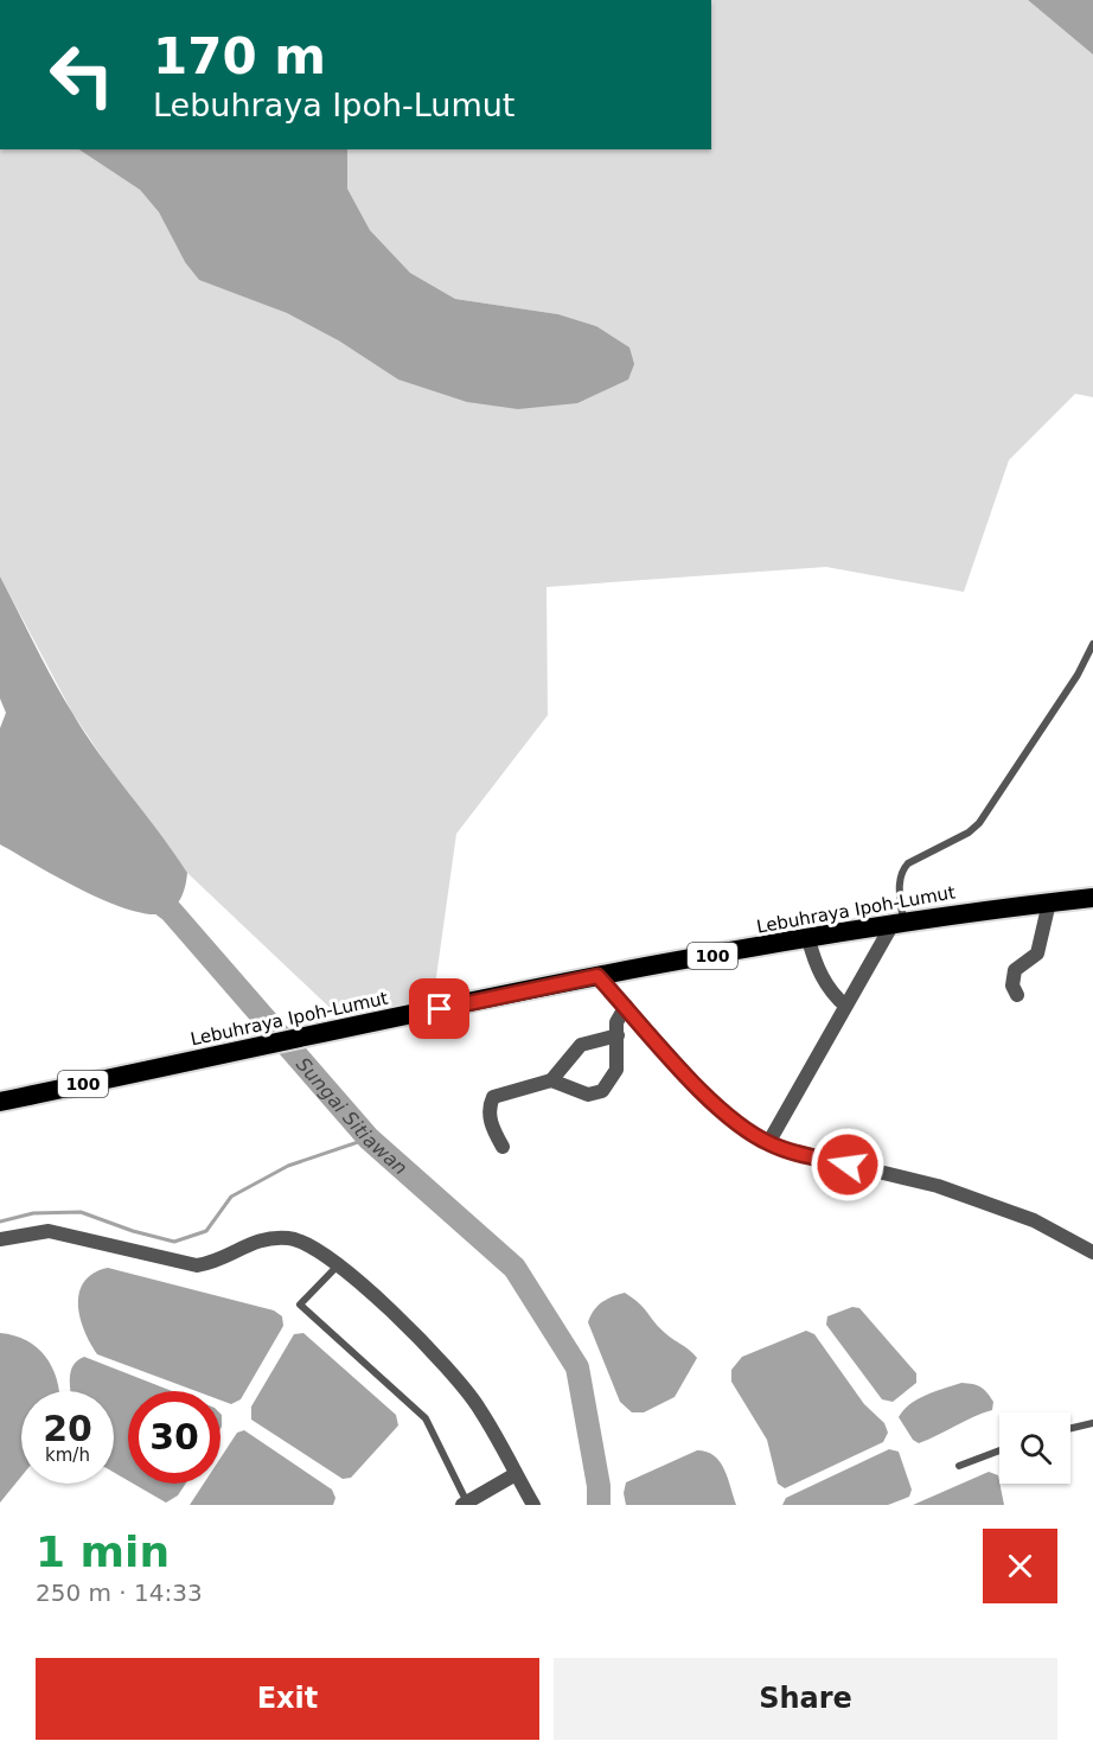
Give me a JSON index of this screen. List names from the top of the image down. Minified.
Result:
{"streets":{"highway":["Lebuhraya Ipoh-Lumut","100"]},"water":["Sungai Sitiawan"],"page":{"turn":["170 m","Lebuhraya Ipoh-Lumut"],"speed":"20 km/h","limit":"30","heading":["1 min","250 m · 14:33"],"buttons":["Exit","Share"]}}
